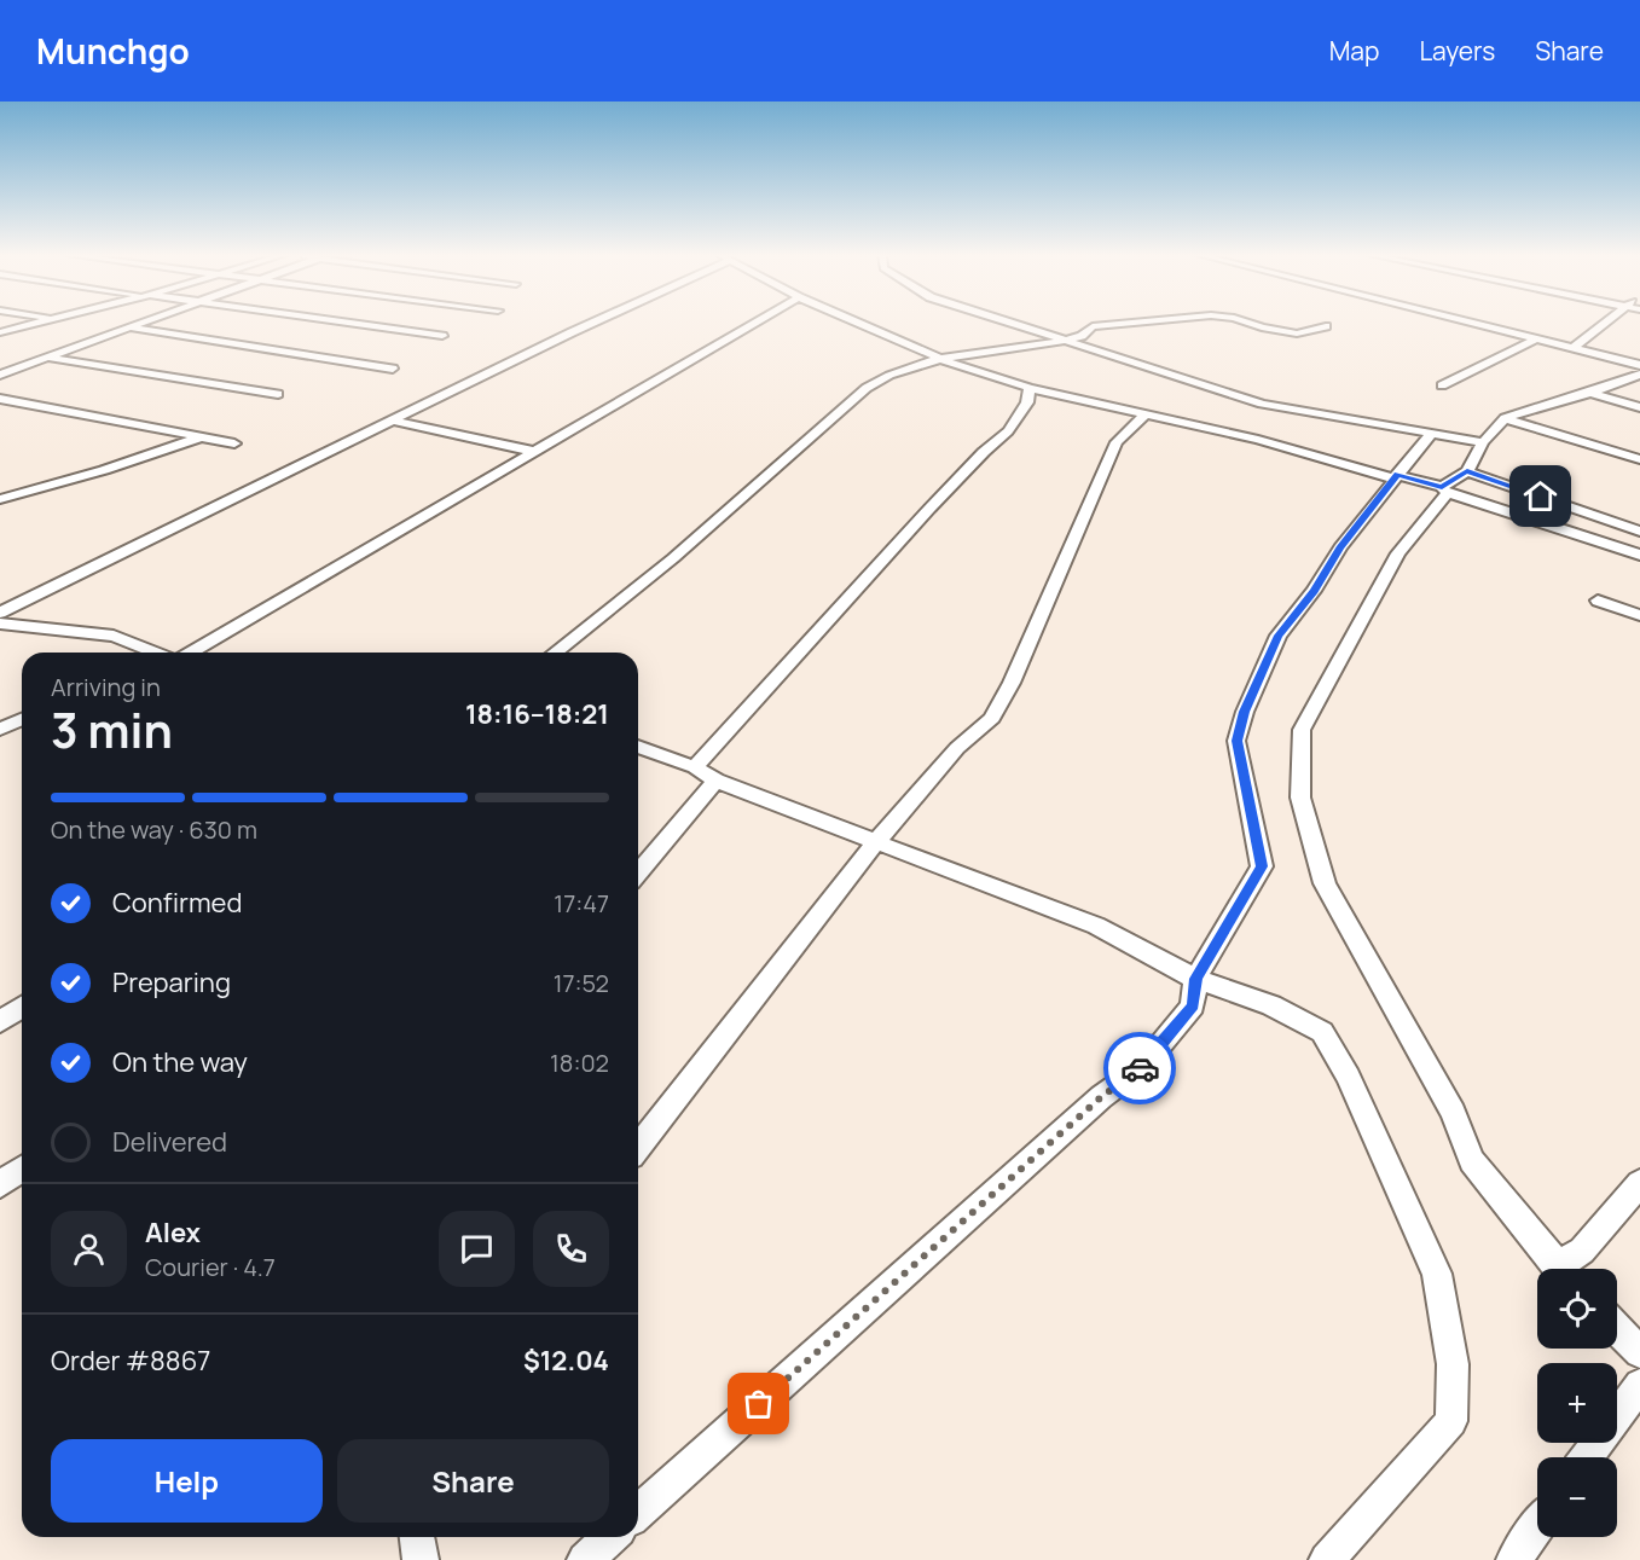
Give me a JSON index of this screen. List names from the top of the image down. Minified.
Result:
{"page":{"header":"Munchgo","nav":["Map","Layers","Share"],"heading":["3 min","Arriving in","18:16–18:21"],"panel":["Alex","Courier · 4.7","Order #8867","$12.04"],"bar":"On the way · 630 m","list":[["Confirmed","17:47"],["Preparing","17:52"],["On the way","18:02"],"Delivered"],"map_buttons":["+","−"],"buttons":["Help","Share"]}}
